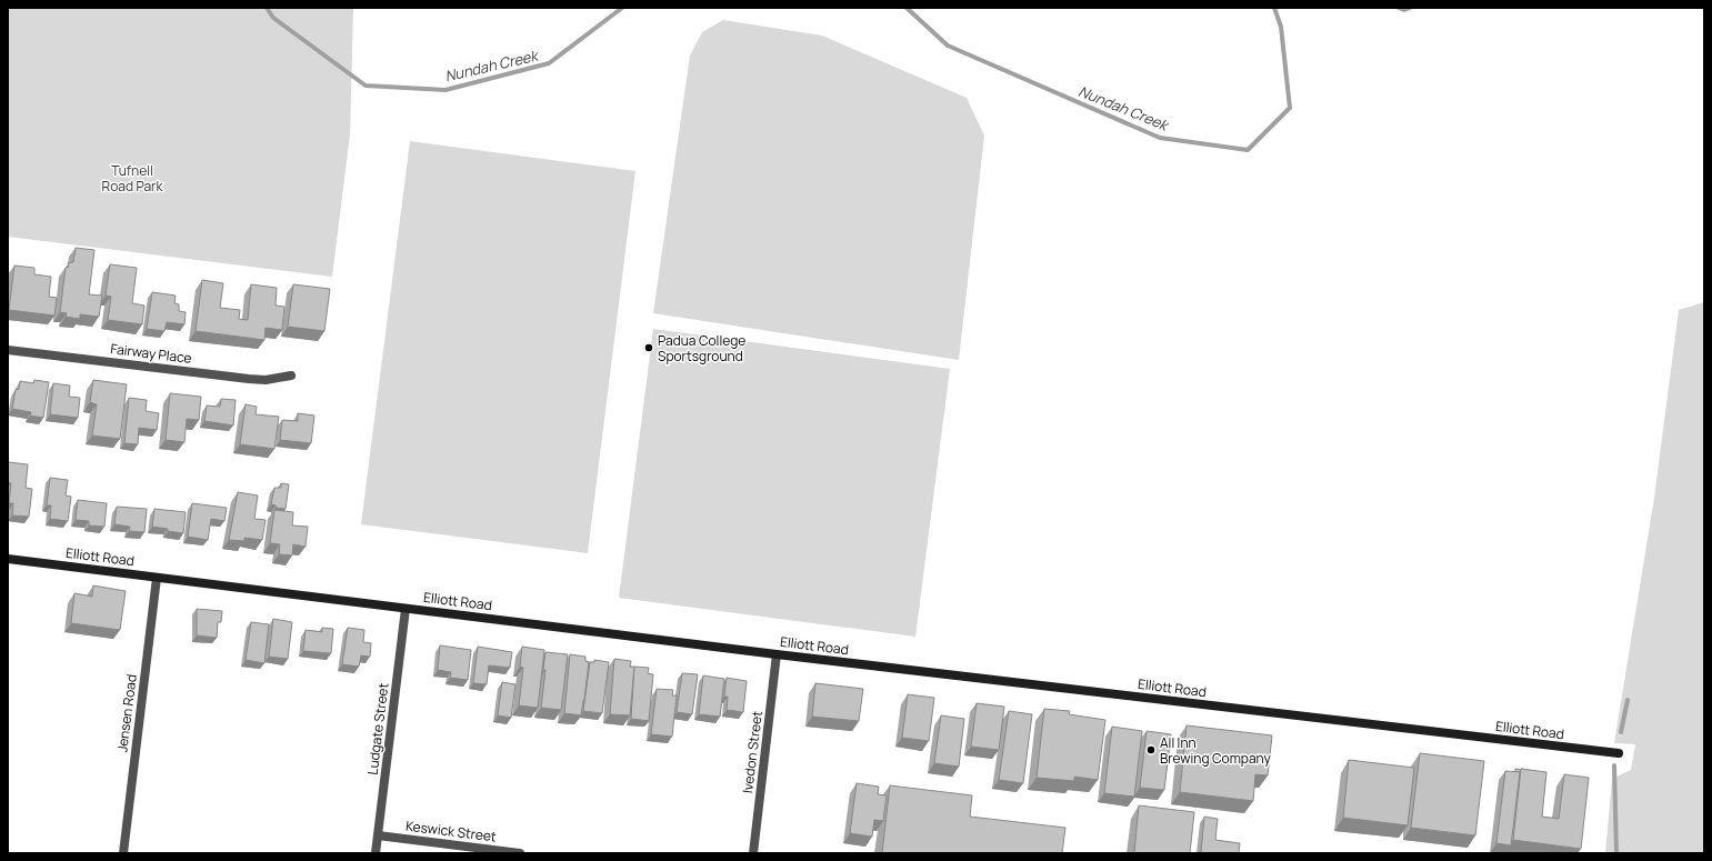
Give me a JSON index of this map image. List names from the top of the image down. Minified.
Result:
{"streets":{"street":["Fairway Place","Elliott Road","Jensen Road","Ludgate Street","Ivedon Street","Keswick Street"]},"crossings":[["Elliott Road","Jensen Road"],["Elliott Road","Ludgate Street"],["Elliott Road","Ivedon Street"],["Ludgate Street","Keswick Street"]],"water":["Nundah Creek"],"parks":["Tufnell Road Park"],"places":["Padua College Sportsground","All Inn Brewing Company"]}
